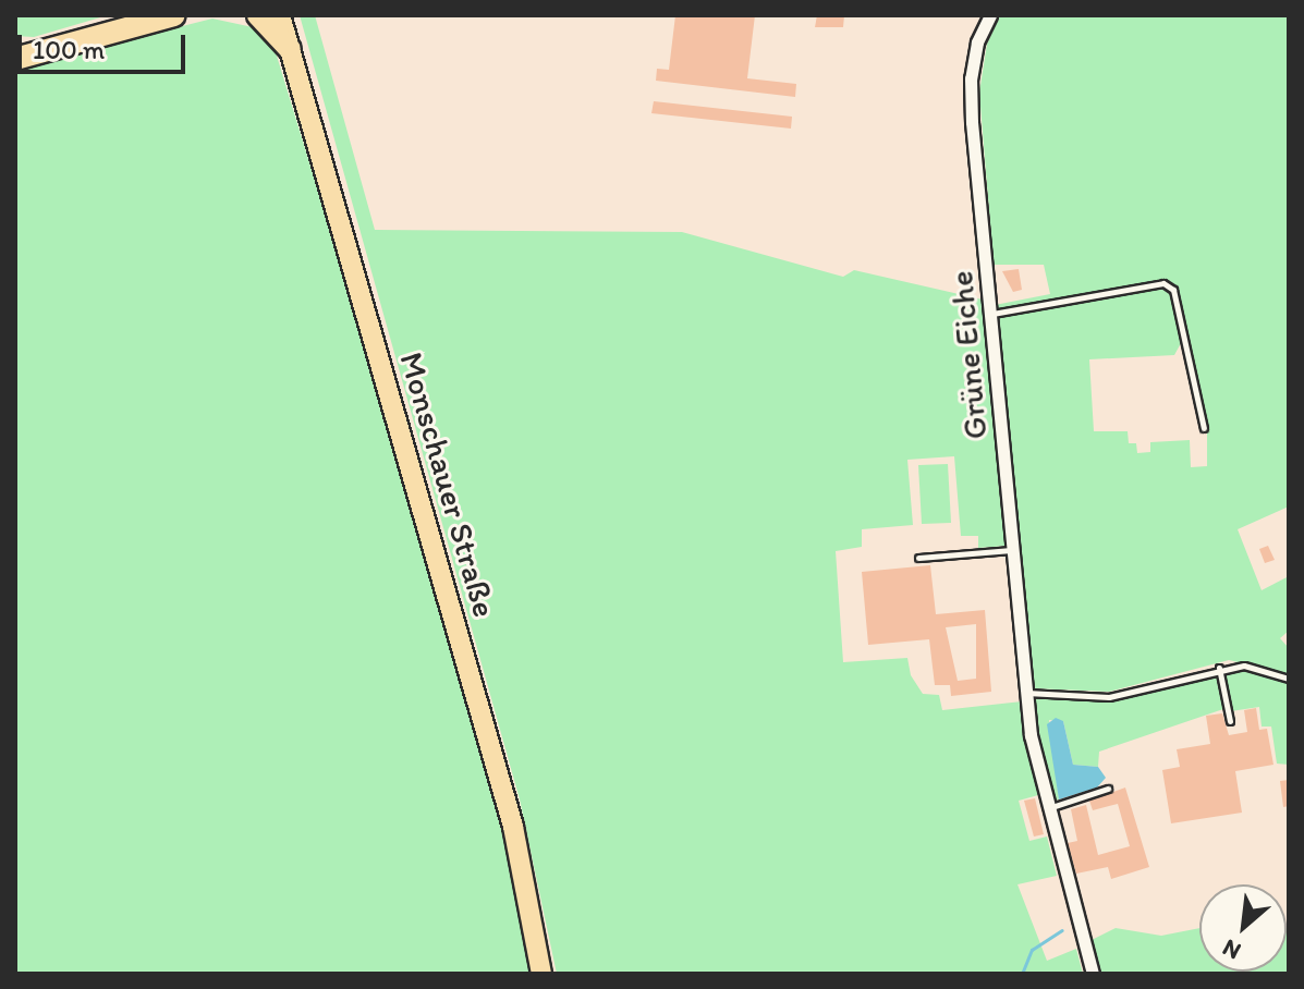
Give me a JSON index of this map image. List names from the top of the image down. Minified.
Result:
{"streets":{"main road":["Monschauer Straße"],"street":["Grüne Eiche"]},"scale_bar":"100 m","north":"bottom left"}
